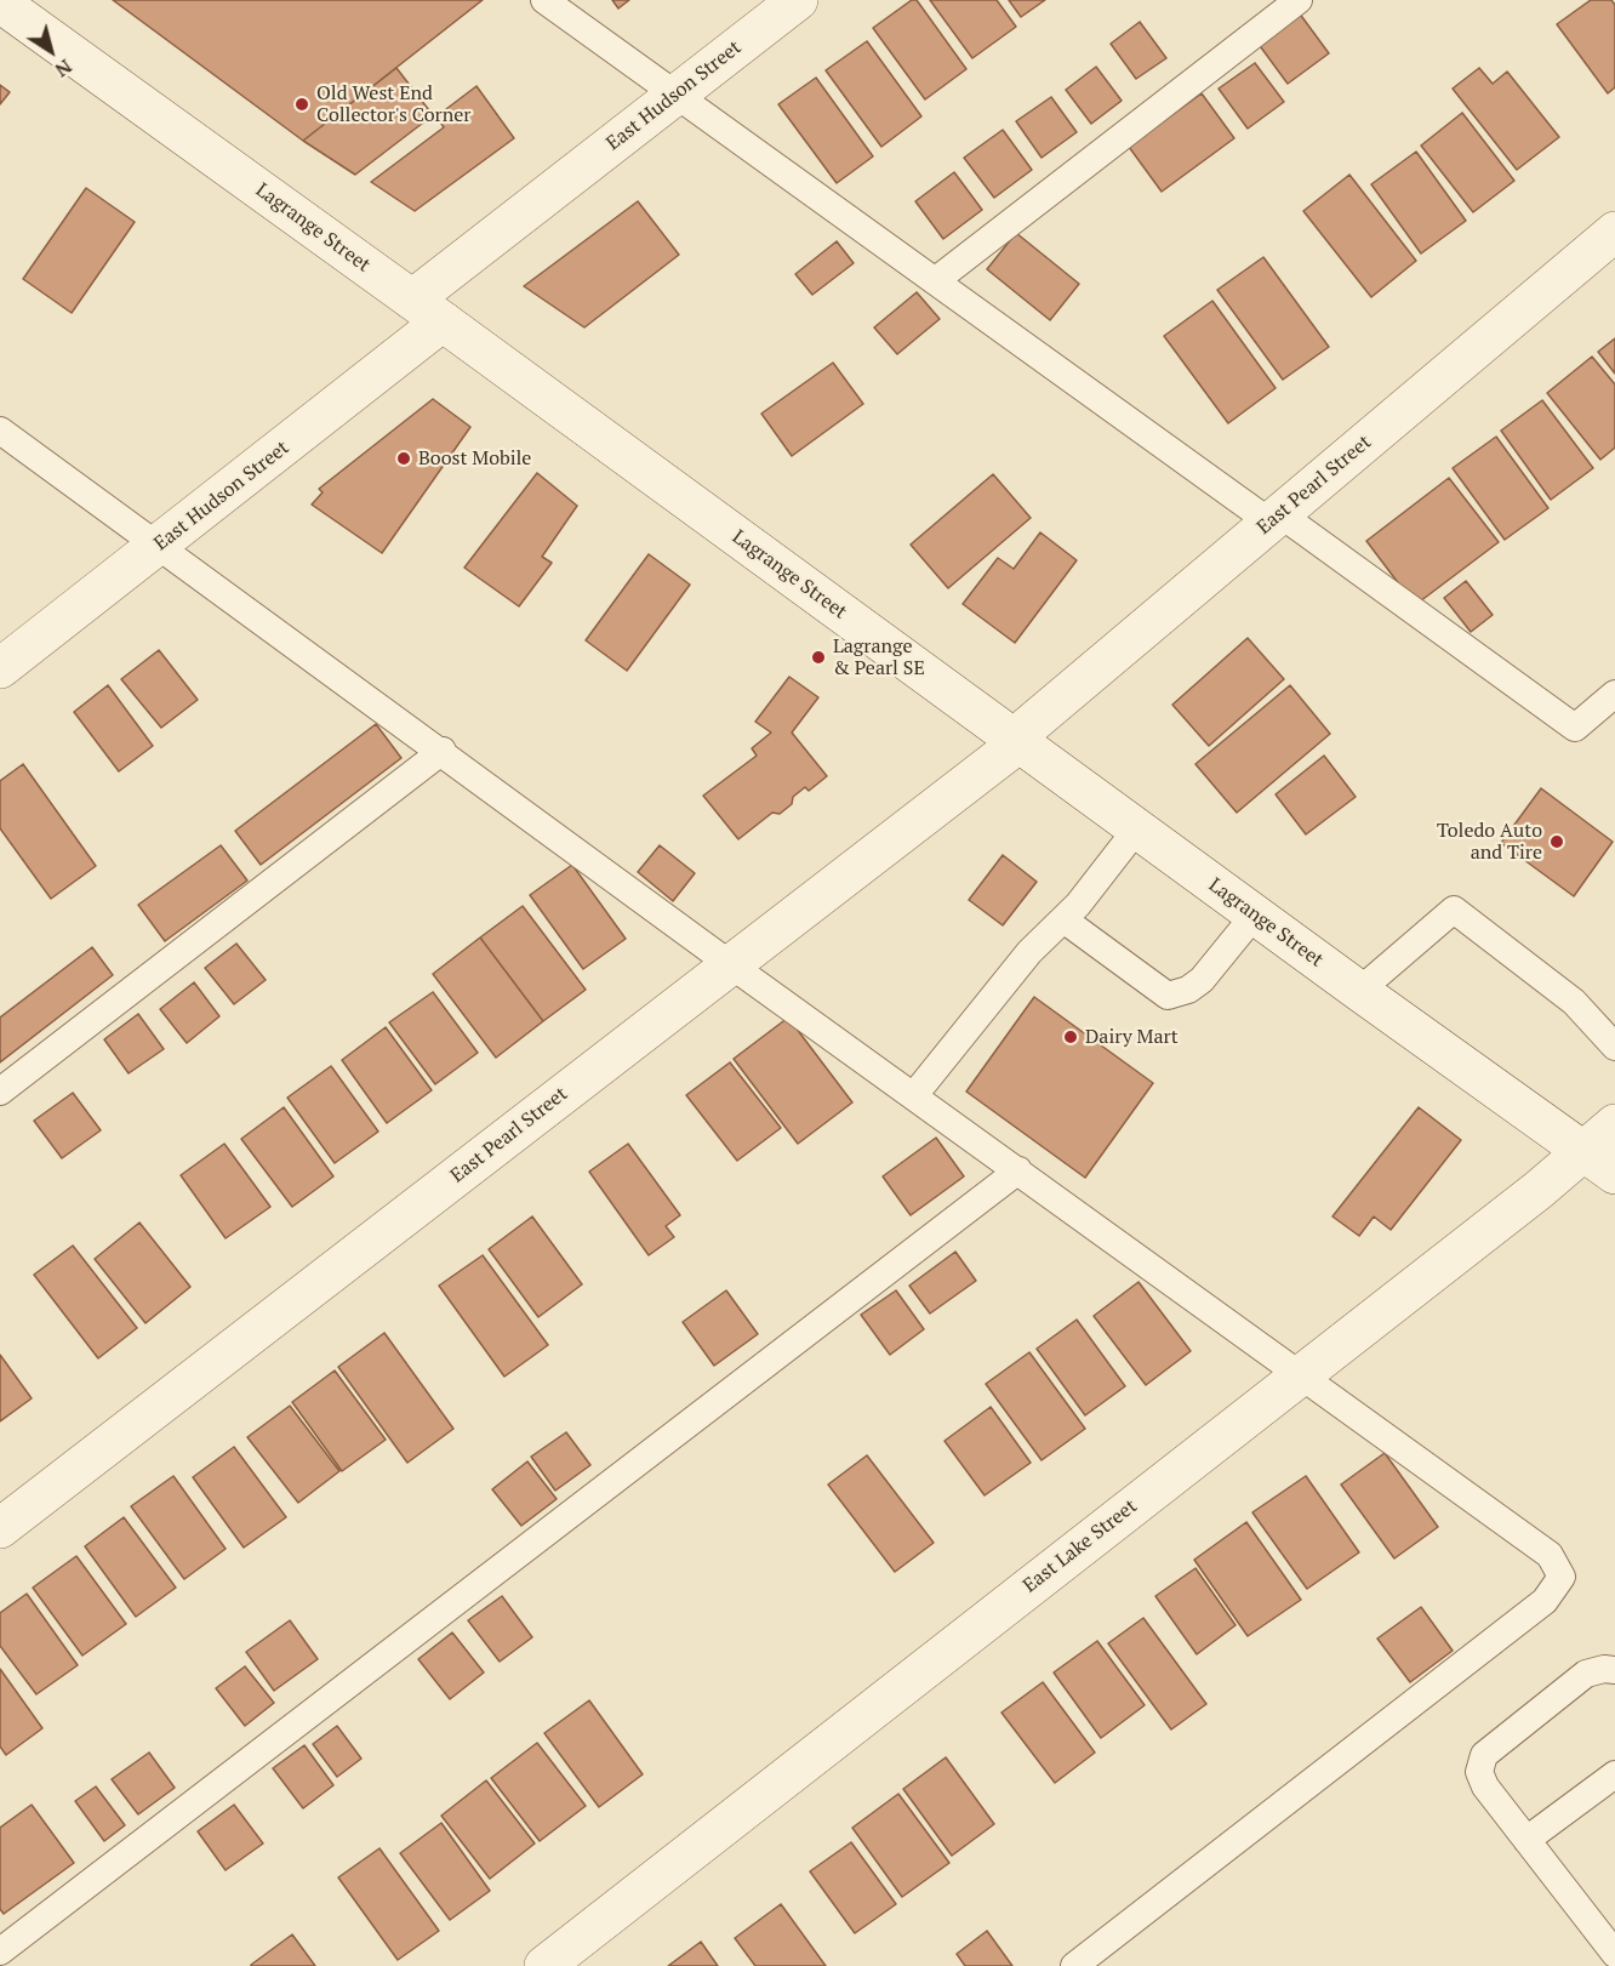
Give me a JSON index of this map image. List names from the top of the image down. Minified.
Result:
{"streets":{"street":["East Hudson Street","Lagrange Street","East Pearl Street","East Lake Street"]},"crossings":[["East Hudson Street","Lagrange Street"],["Lagrange Street","East Pearl Street"],["Lagrange Street","East Lake Street"]],"places":["Old West End Collector's Corner","Boost Mobile","Lagrange & Pearl SE","Toledo Auto and Tire","Dairy Mart"],"north":"bottom right"}
